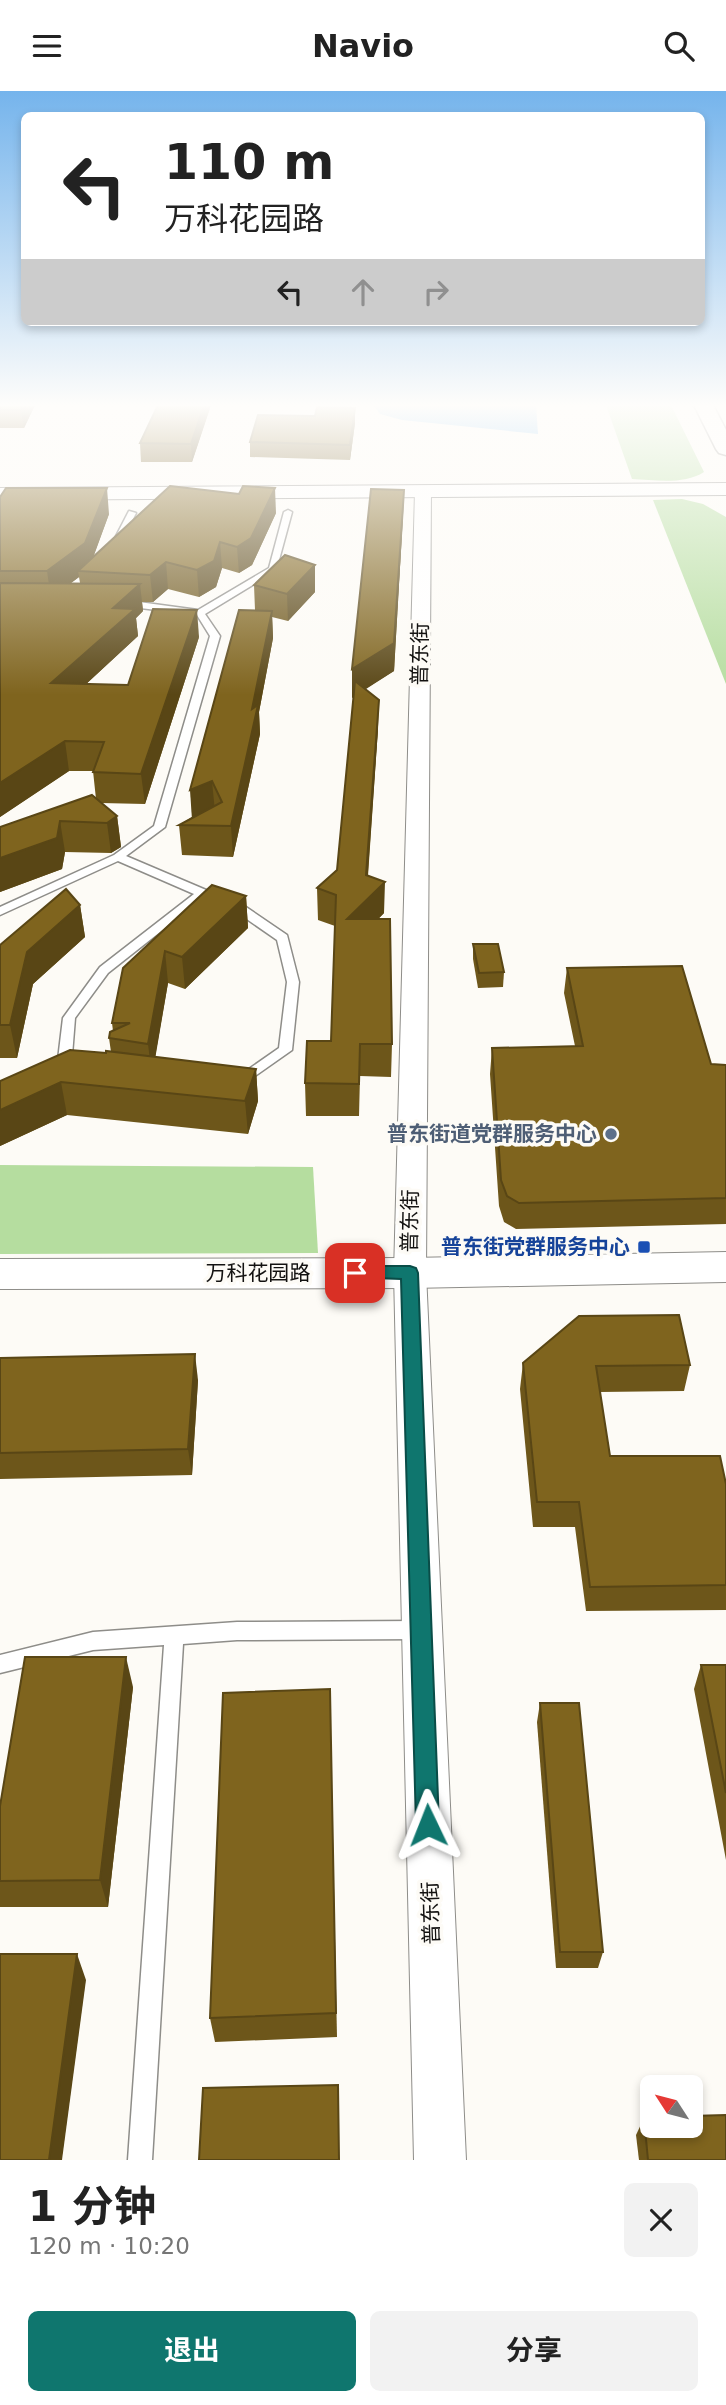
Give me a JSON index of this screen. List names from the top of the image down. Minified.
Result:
{"streets":{"street":["普东街","万科花园路"]},"crossings":[["普东街","万科花园路"]],"places":{"other":["普东街道党群服务中心"],"transit":["普东街党群服务中心"]},"north":"top left","page":{"header":"Navio","turn":["110 m","万科花园路"],"heading":["1 分钟","120 m · 10:20"],"buttons":["退出","分享"]}}
